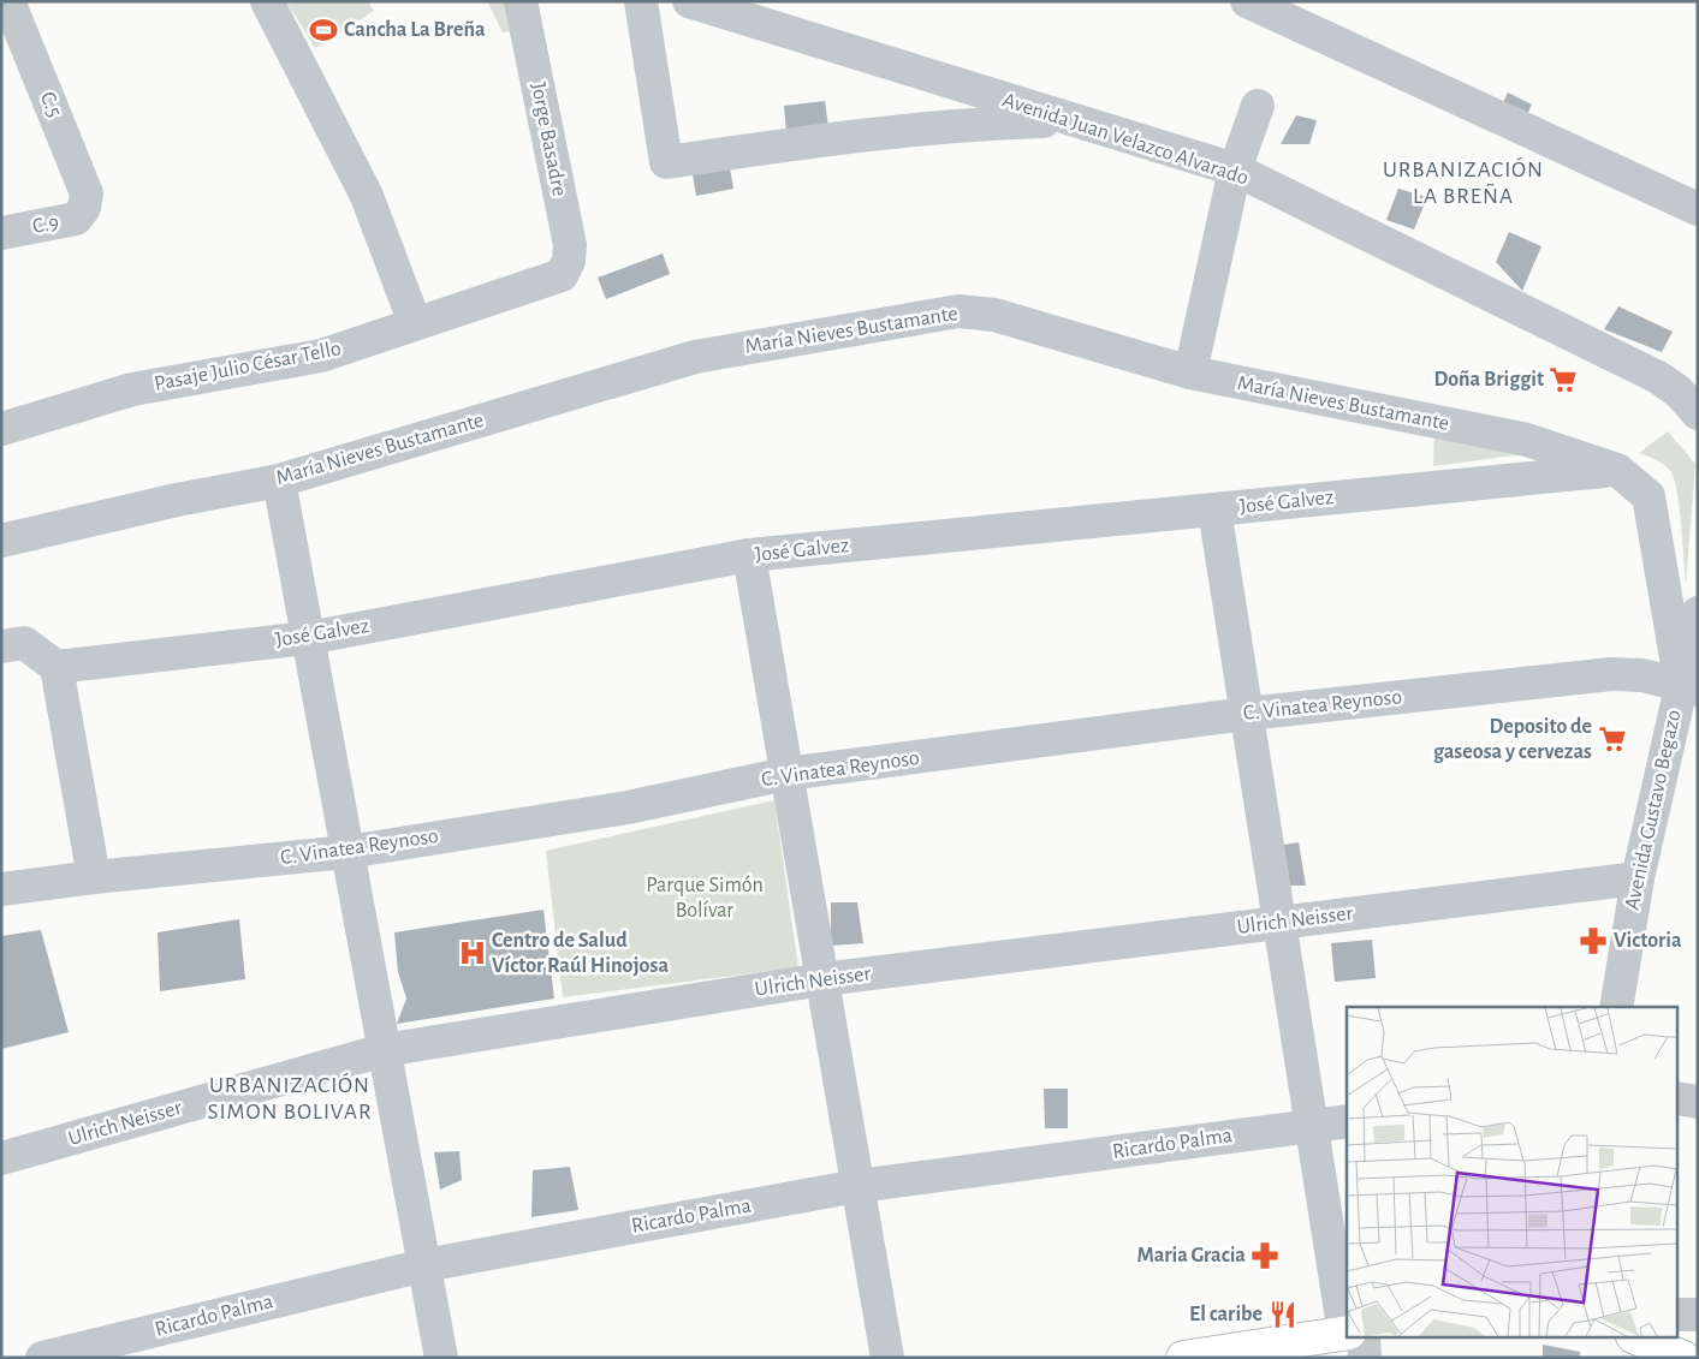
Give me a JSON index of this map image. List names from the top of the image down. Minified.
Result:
{"streets":{"street":["C.5","Jorge Basadre","Avenida Juan Velazco Alvarado","C.9","María Nieves Bustamante","Pasaje Julio César Tello","José Galvez","C. Vinatea Reynoso","Avenida Gustavo Begazo","Ulrich Neisser","Ricardo Palma"]},"crossings":[["C.5","C.9"],["Jorge Basadre","Pasaje Julio César Tello"],["María Nieves Bustamante","José Galvez"],["María Nieves Bustamante","C. Vinatea Reynoso"],["María Nieves Bustamante","Avenida Gustavo Begazo"],["C. Vinatea Reynoso","Avenida Gustavo Begazo"],["Avenida Gustavo Begazo","Ulrich Neisser"]],"districts":["URBANIZACIÓN LA BREÑA","URBANIZACIÓN SIMON BOLIVAR"],"parks":["Parque Simón Bolívar"],"places":{"sports":["Cancha La Breña"],"supermarket":["Doña Briggit","Deposito de gaseosa y cervezas"],"pharmacy":["Victoria","Maria Gracia"],"hospital":["Centro de Salud Víctor Raúl Hinojosa"],"restaurant":["El caribe"]}}
